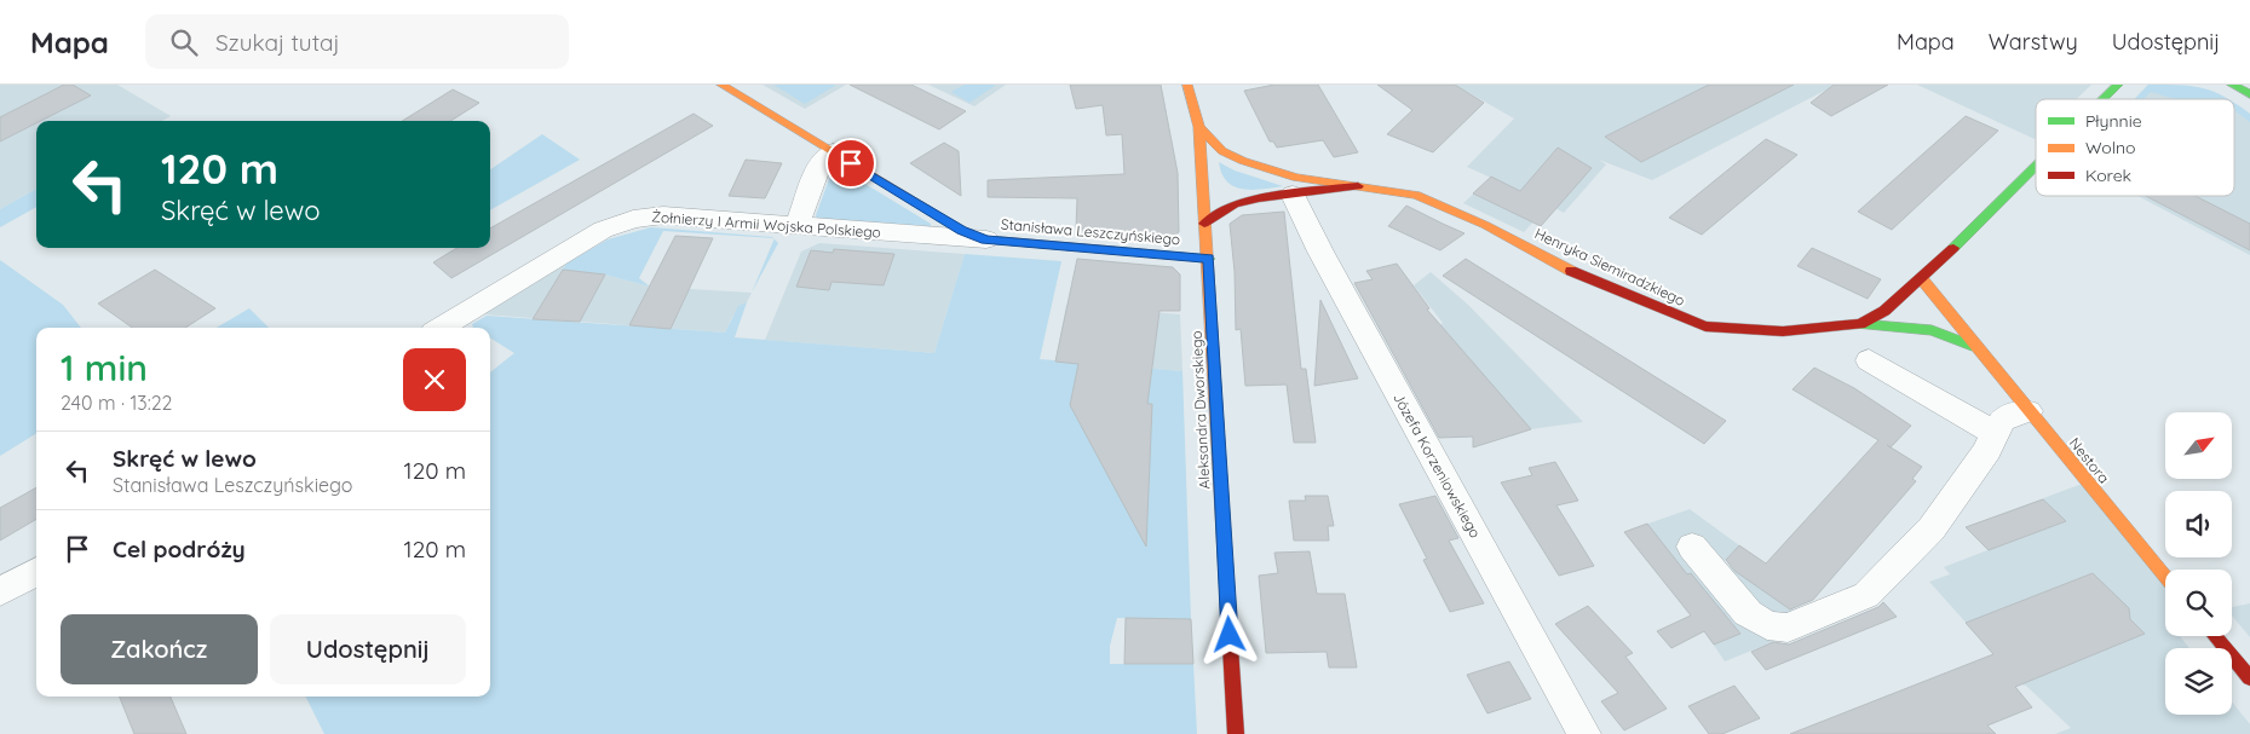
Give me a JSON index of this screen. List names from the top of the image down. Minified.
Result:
{"streets":{"street":["Żołnierzy I Armii Wojska Polskiego","Stanisława Leszczyńskiego","Henryka Siemiradzkiego","Aleksandra Dworskiego","Nestora","Józefa Korzeniowskiego"]},"crossings":[["Żołnierzy I Armii Wojska Polskiego","Stanisława Leszczyńskiego"],["Stanisława Leszczyńskiego","Aleksandra Dworskiego"],["Henryka Siemiradzkiego","Aleksandra Dworskiego"],["Henryka Siemiradzkiego","Nestora"]],"legend":["Płynnie","Wolno","Korek"],"north":"top right","page":{"header":"Mapa","search":"Szukaj tutaj","nav":["Mapa","Warstwy","Udostępnij"],"turn":["120 m","Skręć w lewo"],"heading":["1 min","240 m · 13:22"],"list":[{"name":"Skręć w lewo","note":"Stanisława Leszczyńskiego","value":"120 m"},{"name":"Cel podróży","value":"120 m"}],"buttons":["Zakończ","Udostępnij"]}}
